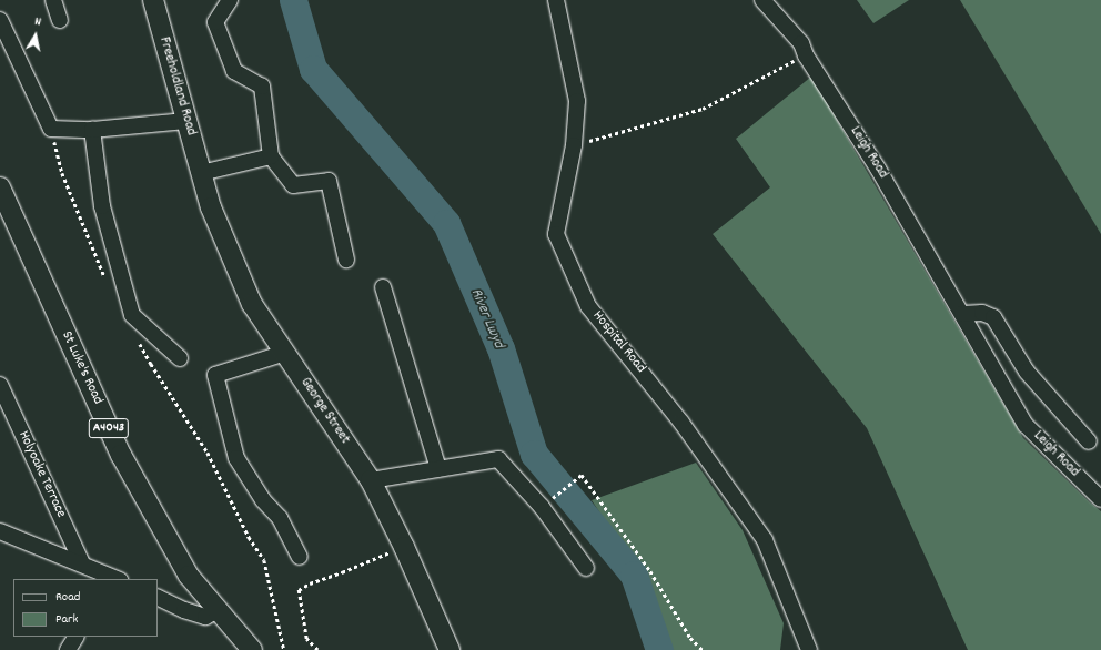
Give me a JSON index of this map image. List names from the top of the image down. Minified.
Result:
{"streets":{"main road":["Freeholdland Road","St Luke's Road","George Street","A4043"],"street":["Leigh Road","Hospital Road","Holyoake Terrace"]},"crossings":[["Freeholdland Road","George Street"]],"water":["River Lwyd"],"legend":["Road","Park"],"north":"top"}
